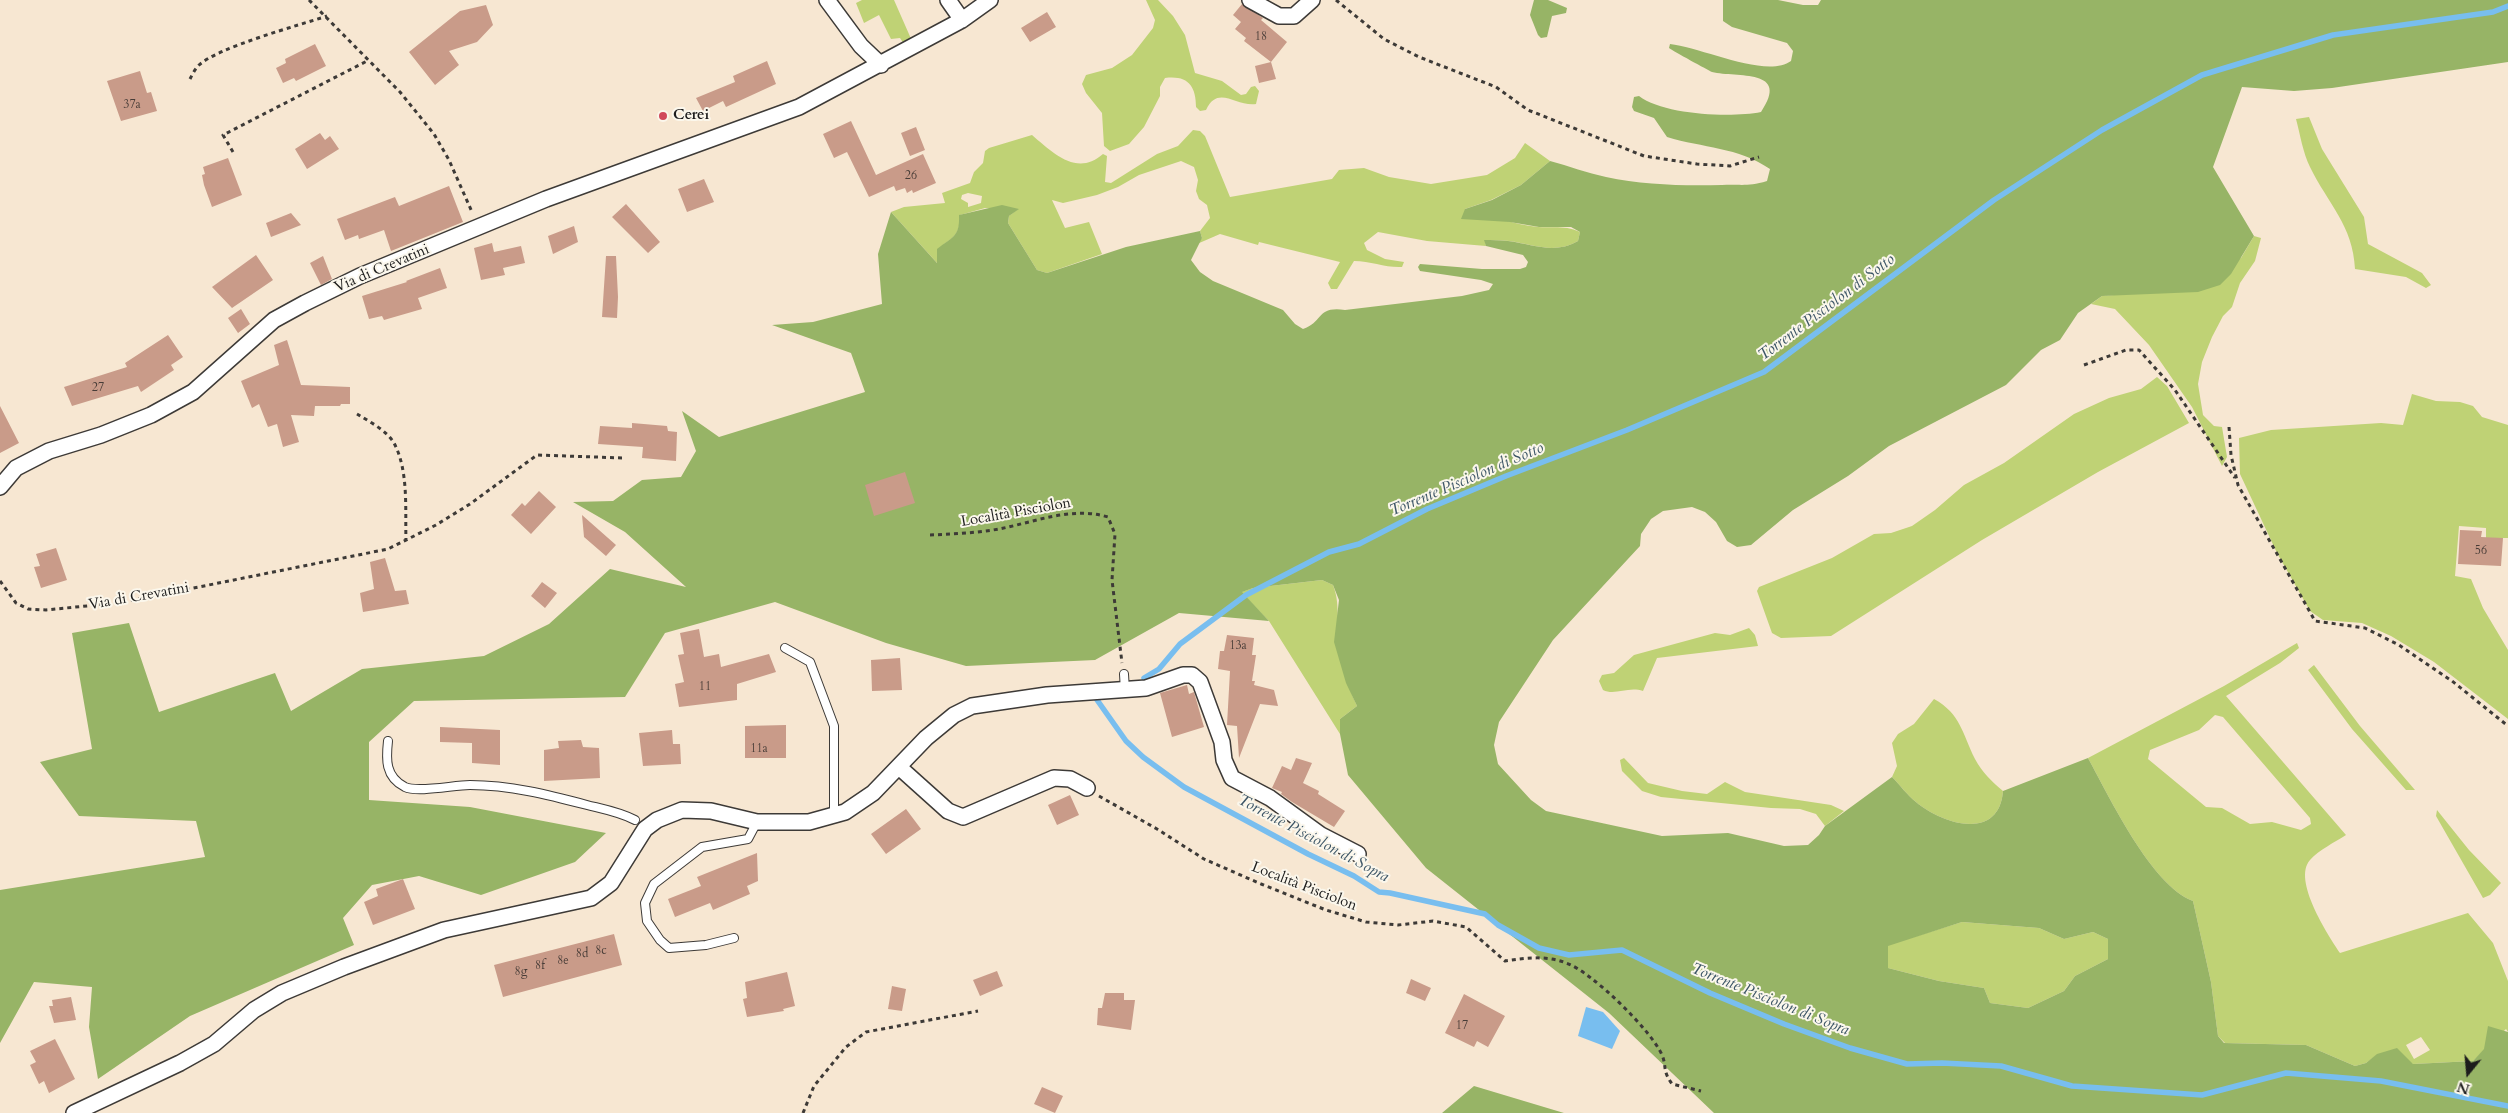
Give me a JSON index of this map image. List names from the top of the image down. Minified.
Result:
{"streets":{"street":["Via di Crevatini"],"path":["Località Pisciolon"]},"water":["Torrente Pisciolon di Sotto","Torrente Pisciolon di Sopra"],"places":["Cerei"],"house_numbers":["18","37a","26","27","56","13a","11","11a","8c","8d","8e","8f","8g","17"],"north":"bottom"}
